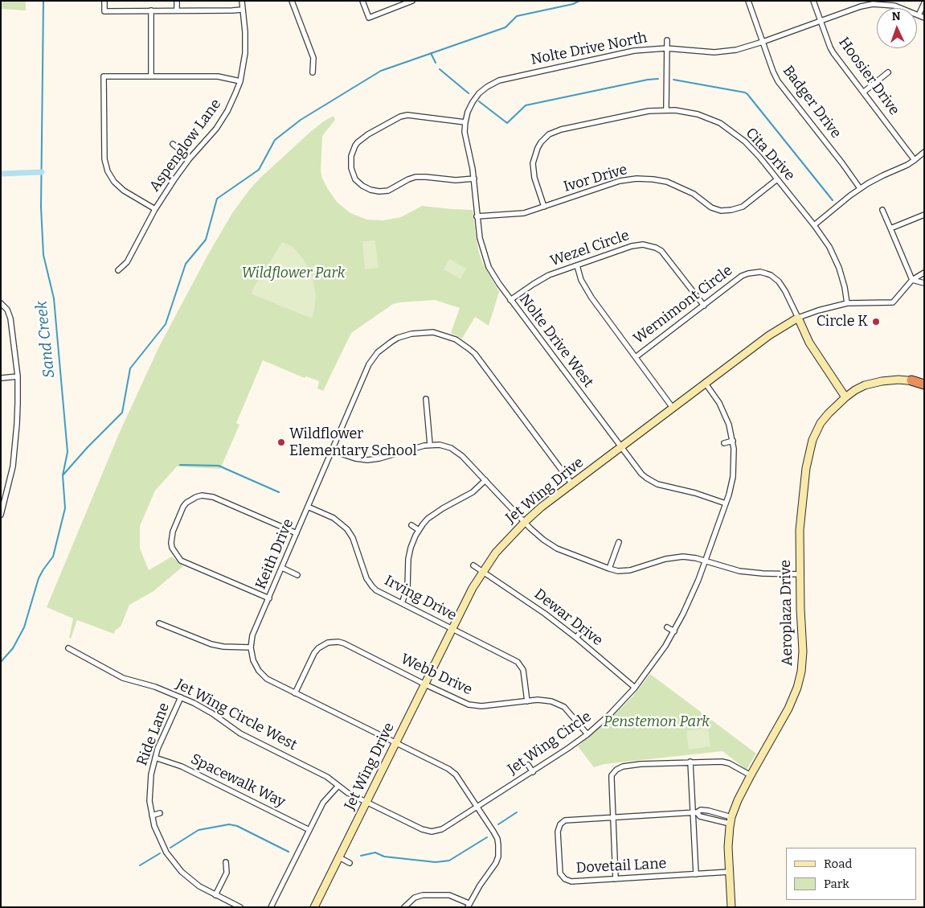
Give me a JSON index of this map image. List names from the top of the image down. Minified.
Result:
{"streets":{"main road":["Wernimont Circle","Jet Wing Drive","Aeroplaza Drive"],"street":["Nolte Drive North","Hoosier Drive","Badger Drive","Aspenglow Lane","Cita Drive","Ivor Drive","Wezel Circle","Nolte Drive West","Keith Drive","Irving Drive","Dewar Drive","Webb Drive","Jet Wing Circle West","Ride Lane","Jet Wing Circle","Spacewalk Way","Dovetail Lane"]},"crossings":[["Nolte Drive North","Hoosier Drive"],["Nolte Drive North","Badger Drive"],["Nolte Drive North","Nolte Drive West"],["Cita Drive","Ivor Drive"],["Cita Drive","Jet Wing Drive"],["Ivor Drive","Nolte Drive West"],["Wezel Circle","Wernimont Circle"],["Wezel Circle","Nolte Drive West"],["Wernimont Circle","Jet Wing Drive"],["Wernimont Circle","Aeroplaza Drive"],["Nolte Drive West","Jet Wing Drive"],["Nolte Drive West","Jet Wing Circle"],["Jet Wing Drive","Keith Drive"],["Jet Wing Drive","Irving Drive"],["Jet Wing Drive","Dewar Drive"],["Jet Wing Drive","Webb Drive"],["Jet Wing Drive","Jet Wing Circle West"],["Jet Wing Drive","Jet Wing Circle"],["Keith Drive","Irving Drive"],["Irving Drive","Webb Drive"],["Aeroplaza Drive","Dovetail Lane"],["Dewar Drive","Jet Wing Circle"],["Webb Drive","Jet Wing Circle"],["Jet Wing Circle West","Ride Lane"],["Jet Wing Circle West","Jet Wing Circle"],["Ride Lane","Spacewalk Way"]],"water":["Sand Creek"],"parks":["Wildflower Park","Penstemon Park"],"places":["Circle K","Wildflower Elementary School"],"legend":["Road","Park"],"north":"top"}
